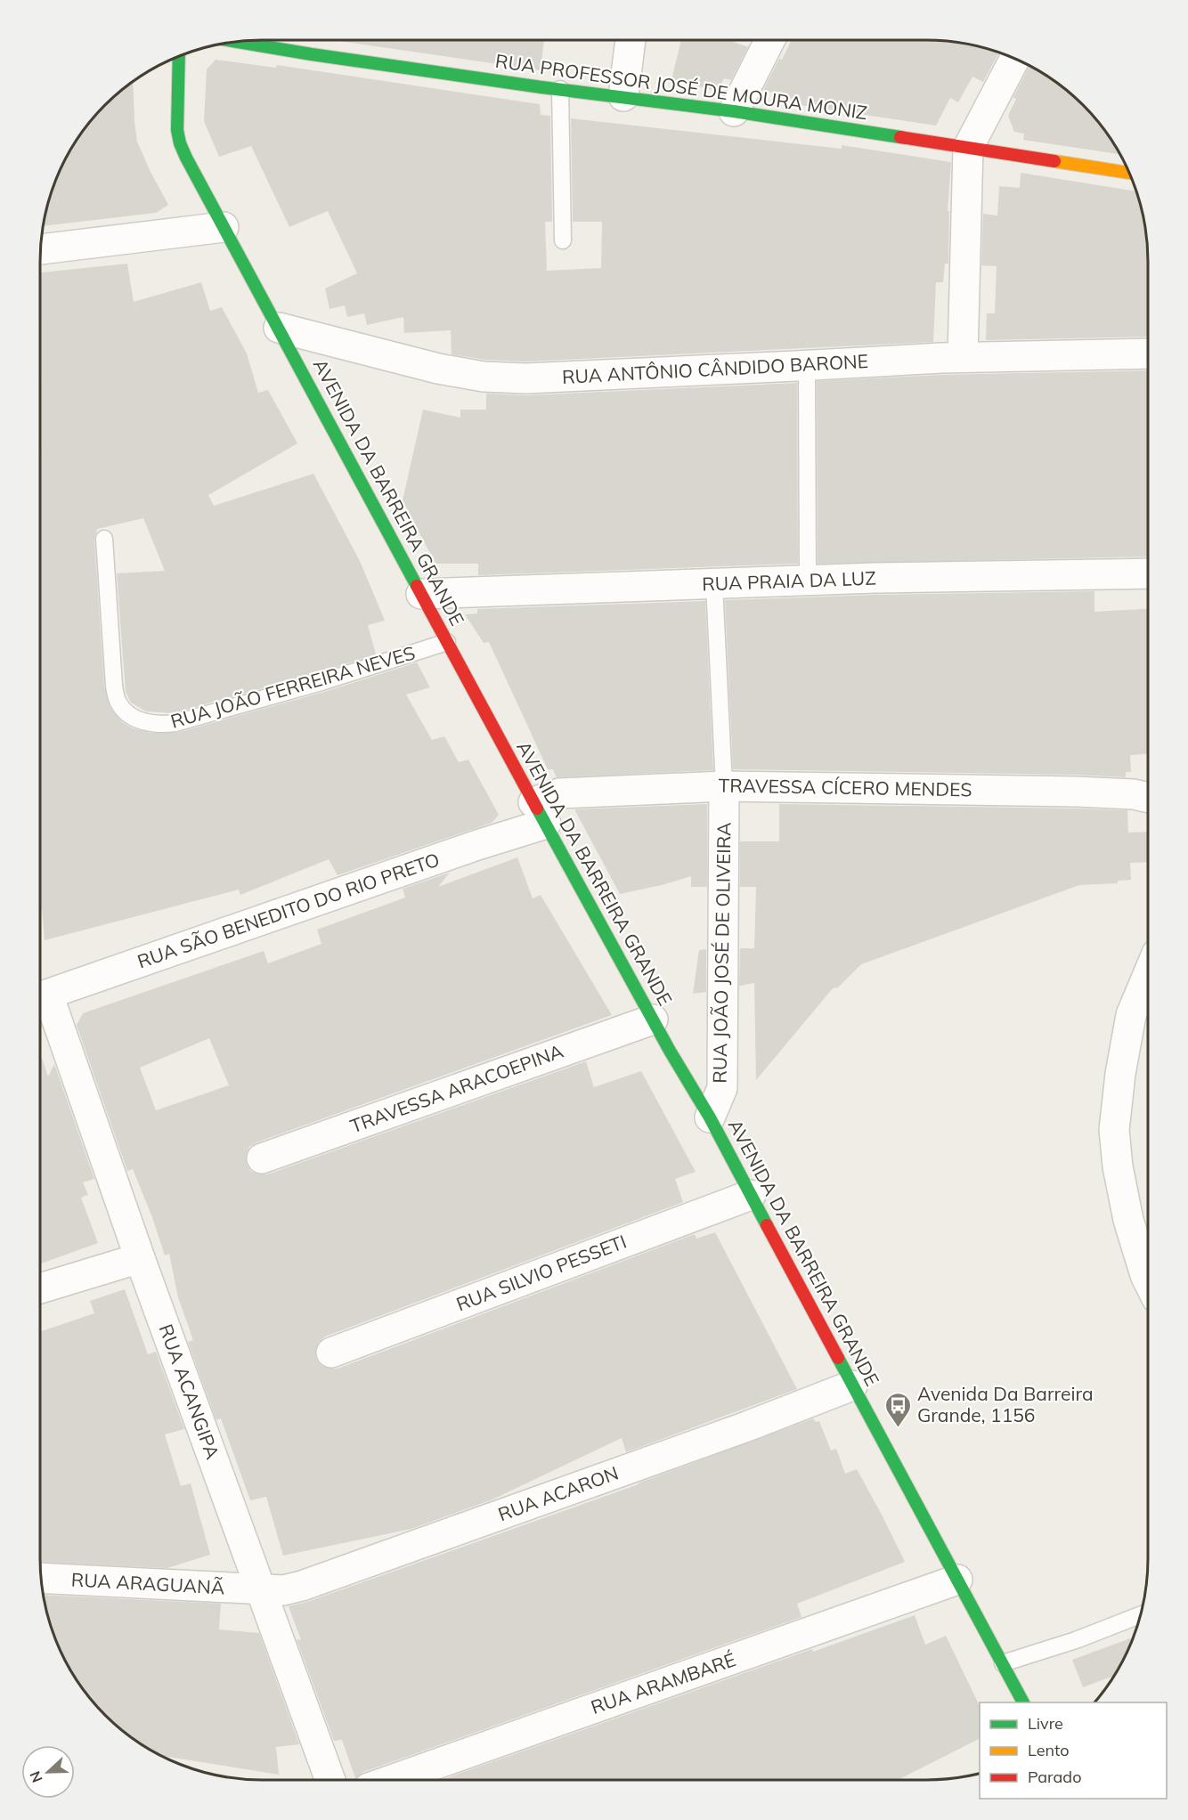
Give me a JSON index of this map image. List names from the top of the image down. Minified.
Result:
{"streets":{"main road":["RUA PROFESSOR JOSÉ DE MOURA MONIZ","AVENIDA DA BARREIRA GRANDE"],"street":["RUA ANTÔNIO CÂNDIDO BARONE","RUA PRAIA DA LUZ","TRAVESSA CÍCERO MENDES","RUA SÃO BENEDITO DO RIO PRETO","RUA JOÃO JOSÉ DE OLIVEIRA","TRAVESSA ARACOEPINA","RUA SILVIO PESSETI","RUA ACANGIPA","RUA ACARON","RUA ARAGUANÃ","RUA ARAMBARÉ"],"lane":["RUA JOÃO FERREIRA NEVES"]},"crossings":[["RUA ANTÔNIO CÂNDIDO BARONE","AVENIDA DA BARREIRA GRANDE"],["AVENIDA DA BARREIRA GRANDE","RUA PRAIA DA LUZ"],["AVENIDA DA BARREIRA GRANDE","RUA JOÃO FERREIRA NEVES"],["AVENIDA DA BARREIRA GRANDE","TRAVESSA CÍCERO MENDES"],["AVENIDA DA BARREIRA GRANDE","RUA SÃO BENEDITO DO RIO PRETO"],["AVENIDA DA BARREIRA GRANDE","RUA JOÃO JOSÉ DE OLIVEIRA"],["AVENIDA DA BARREIRA GRANDE","TRAVESSA ARACOEPINA"],["AVENIDA DA BARREIRA GRANDE","RUA SILVIO PESSETI"],["AVENIDA DA BARREIRA GRANDE","RUA ACARON"],["AVENIDA DA BARREIRA GRANDE","RUA ARAMBARÉ"],["TRAVESSA CÍCERO MENDES","RUA SÃO BENEDITO DO RIO PRETO"],["TRAVESSA CÍCERO MENDES","RUA JOÃO JOSÉ DE OLIVEIRA"],["RUA SÃO BENEDITO DO RIO PRETO","RUA ACANGIPA"],["RUA ACANGIPA","RUA ACARON"],["RUA ACANGIPA","RUA ARAGUANÃ"],["RUA ACARON","RUA ARAGUANÃ"]],"places":{"bus stop":["Avenida Da Barreira Grande, 1156"]},"legend":["Livre","Lento","Parado"],"north":"left"}
